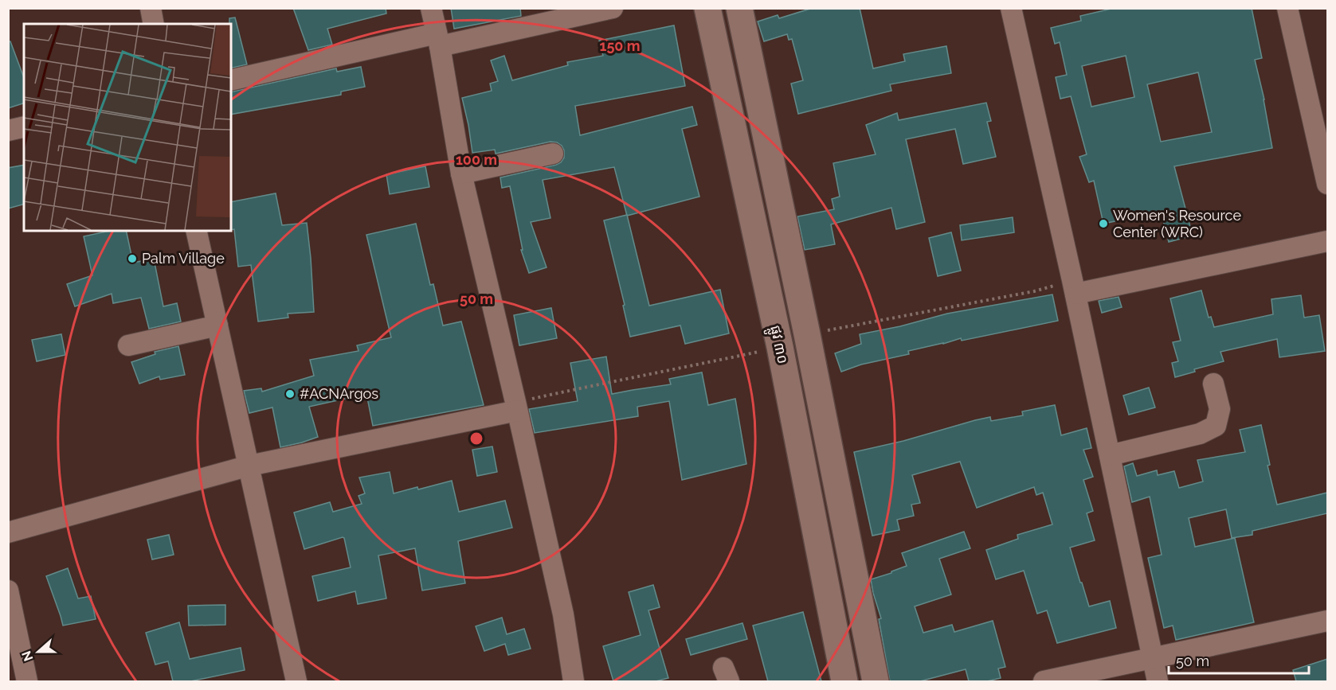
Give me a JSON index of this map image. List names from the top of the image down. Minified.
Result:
{"streets":{"street":["ផ្លូវ ៣០"]},"places":["Women's Resource Center (WRC)","Palm Village","#ACNArgos"],"scale_bar":"50 m","north":"left","rings":["150 m","100 m","50 m"]}
